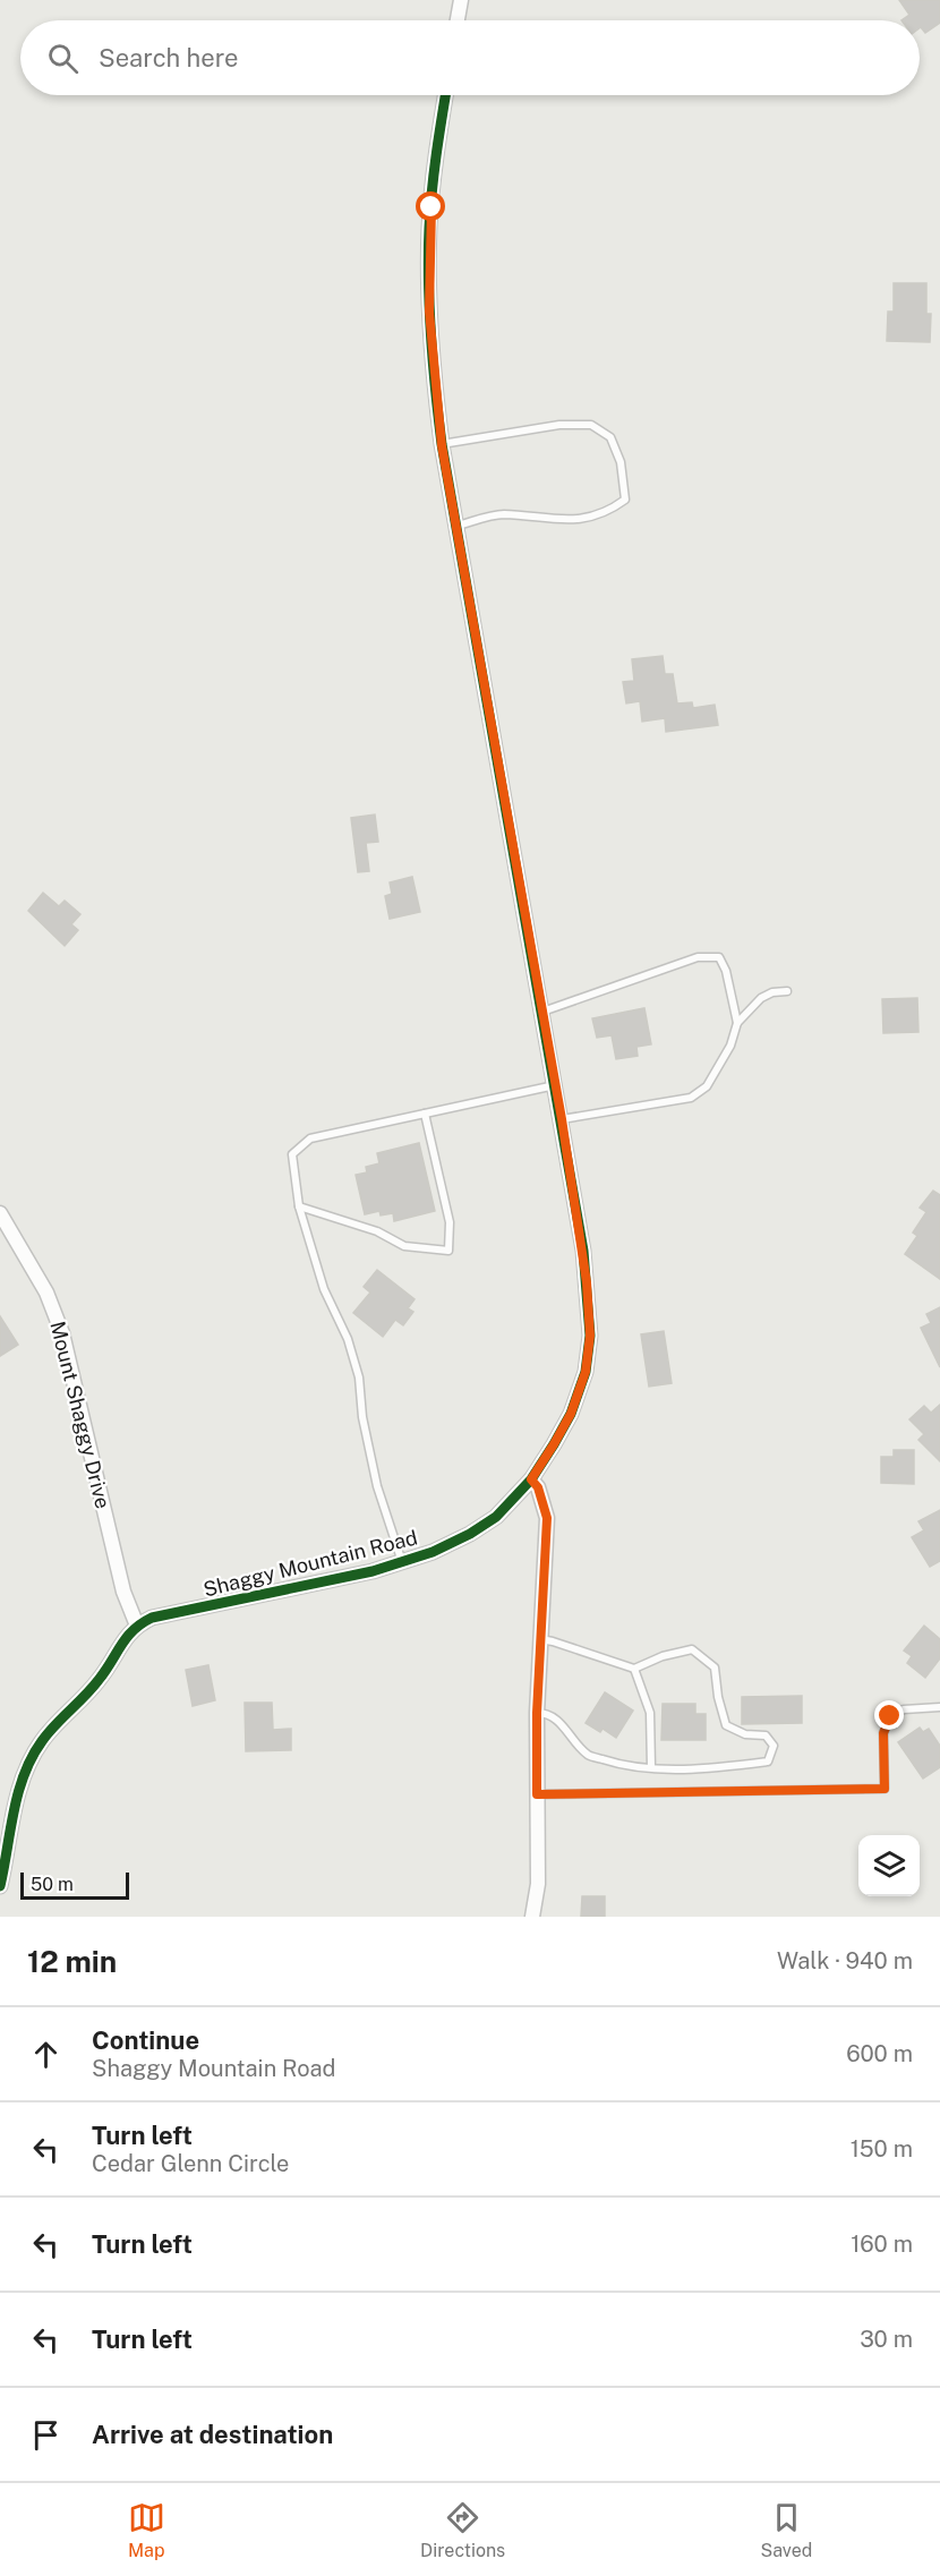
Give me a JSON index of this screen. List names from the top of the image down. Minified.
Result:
{"streets":{"street":["Mount Shaggy Drive","Shaggy Mountain Road"]},"crossings":[["Mount Shaggy Drive","Shaggy Mountain Road"]],"scale_bar":"50 m","page":{"search":"Search here","scale":"50 m","heading":["12 min","Walk · 940 m"],"list":[["Continue","Shaggy Mountain Road","600 m"],["Turn left","Cedar Glenn Circle","150 m"],["Turn left","160 m"],["Turn left","30 m"],"Arrive at destination"],"nav":["Map","Directions","Saved"]}}
